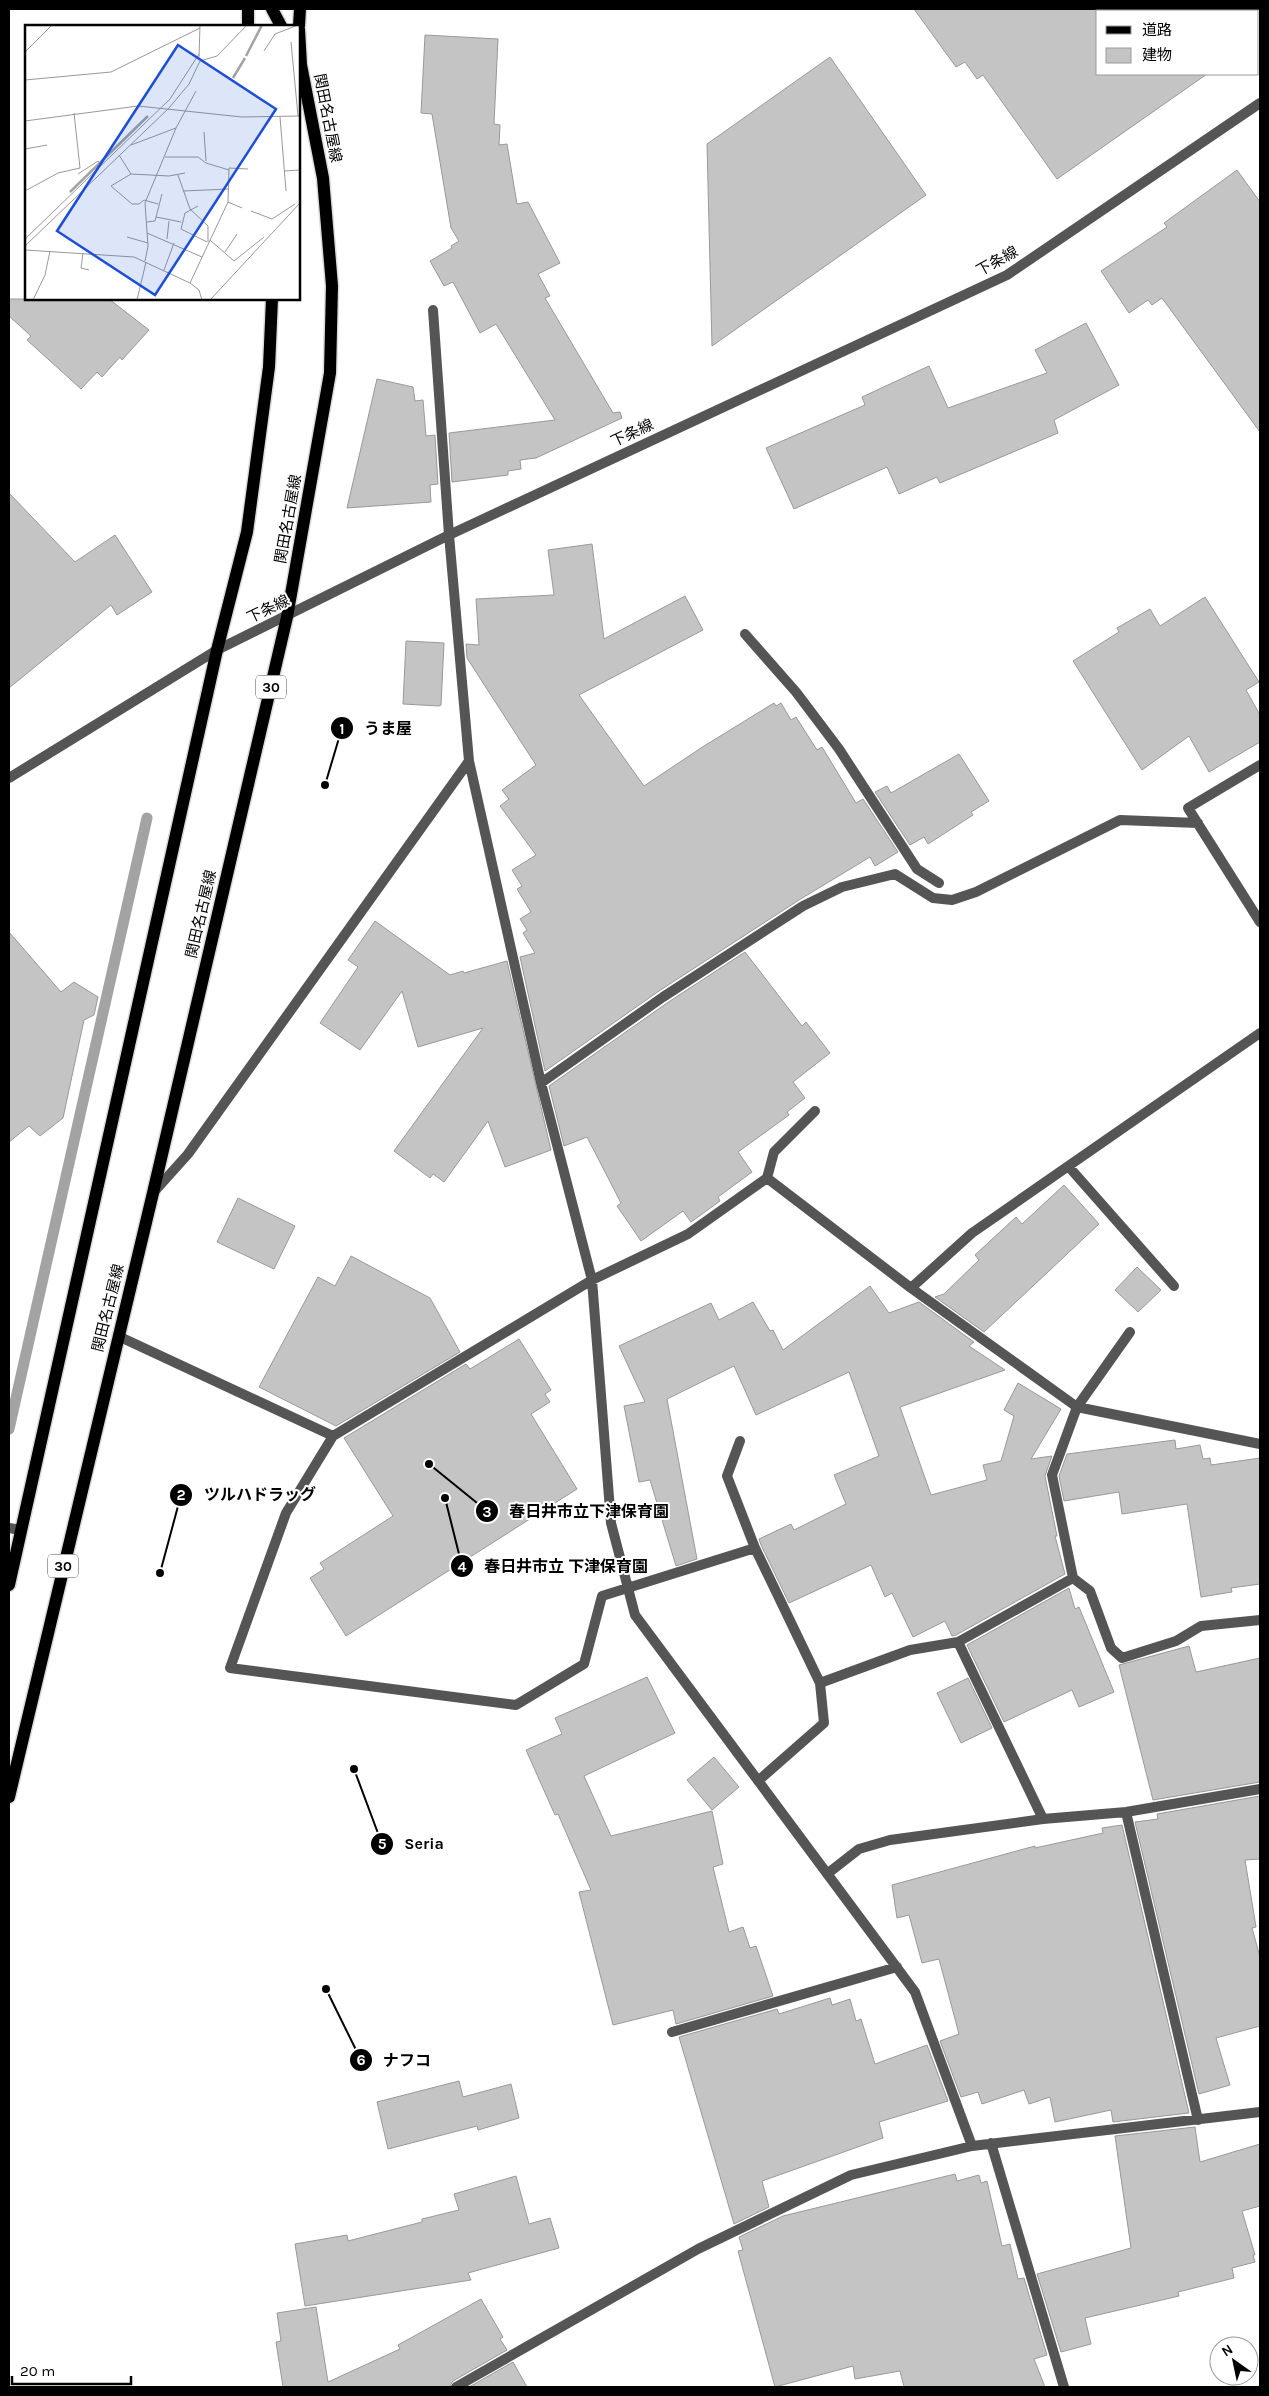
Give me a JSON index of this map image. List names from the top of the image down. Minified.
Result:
{"streets":{"main road":["関田名古屋線","30"],"street":["下条線"]},"crossings":[["関田名古屋線","下条線"]],"places":["うま屋","春日井市立下津保育園","春日井市立 下津保育園","ツルハドラッグ","Seria","ナフコ"],"legend":["道路","建物"],"scale_bar":"20 m","north":"top left"}
